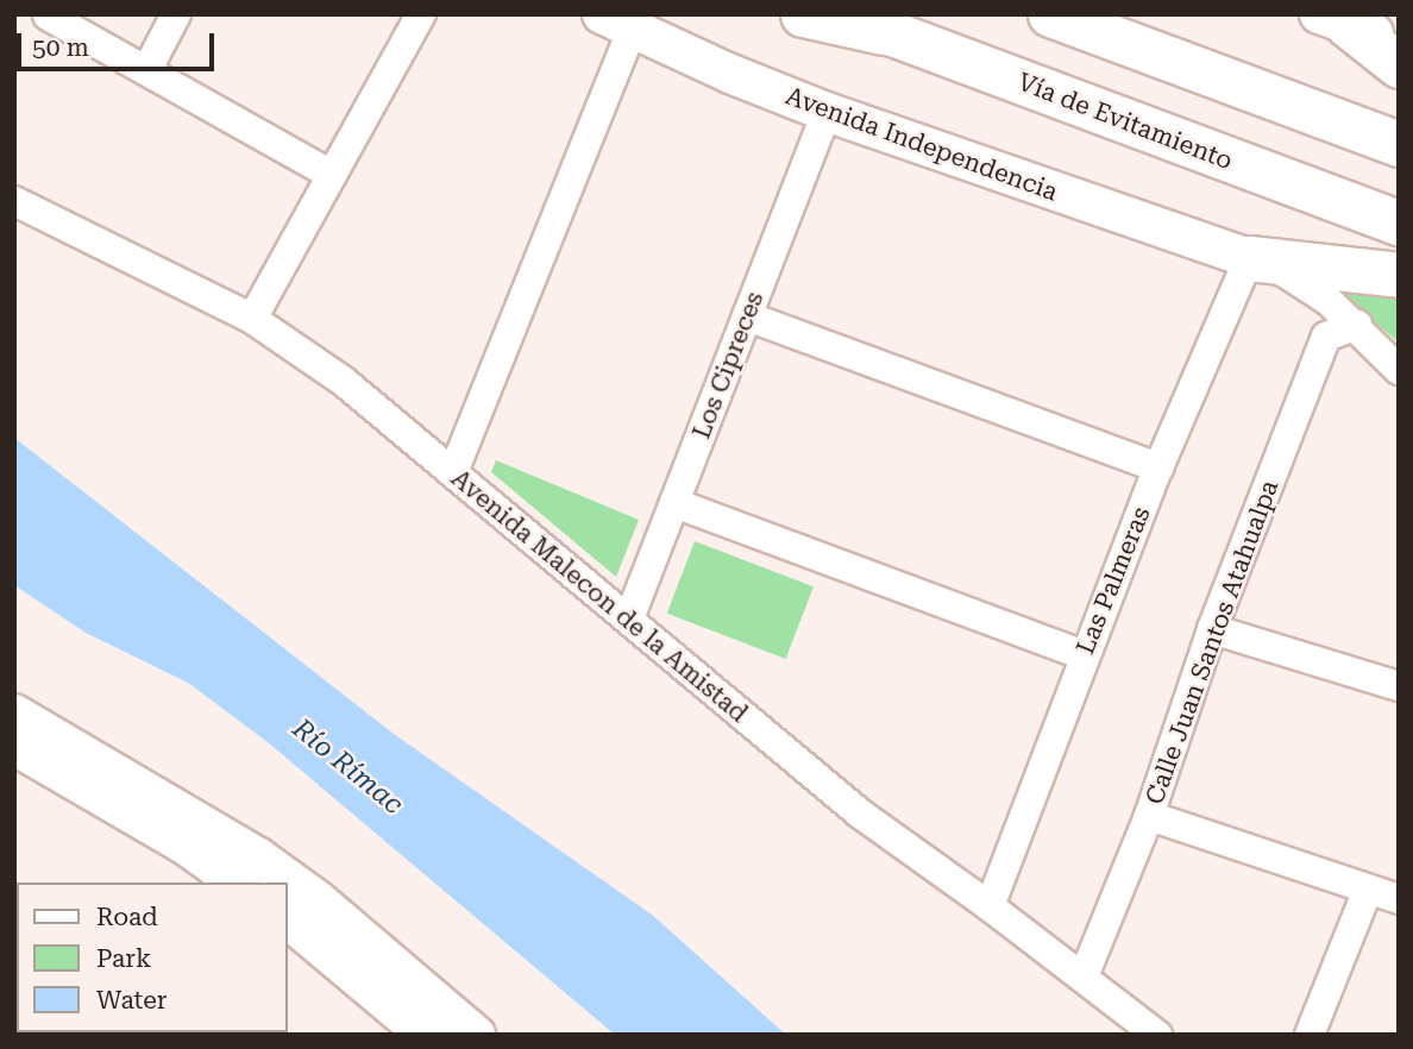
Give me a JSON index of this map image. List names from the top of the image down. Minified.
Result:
{"streets":{"highway":["Vía de Evitamiento"],"main road":["Avenida Independencia"],"street":["Los Cipreces","Las Palmeras","Avenida Malecon de la Amistad","Calle Juan Santos Atahualpa"]},"crossings":[["Avenida Independencia","Los Cipreces"],["Avenida Independencia","Las Palmeras"],["Los Cipreces","Avenida Malecon de la Amistad"],["Las Palmeras","Avenida Malecon de la Amistad"],["Avenida Malecon de la Amistad","Calle Juan Santos Atahualpa"]],"water":["Río Rímac"],"legend":["Road","Park","Water"],"scale_bar":"50 m"}
